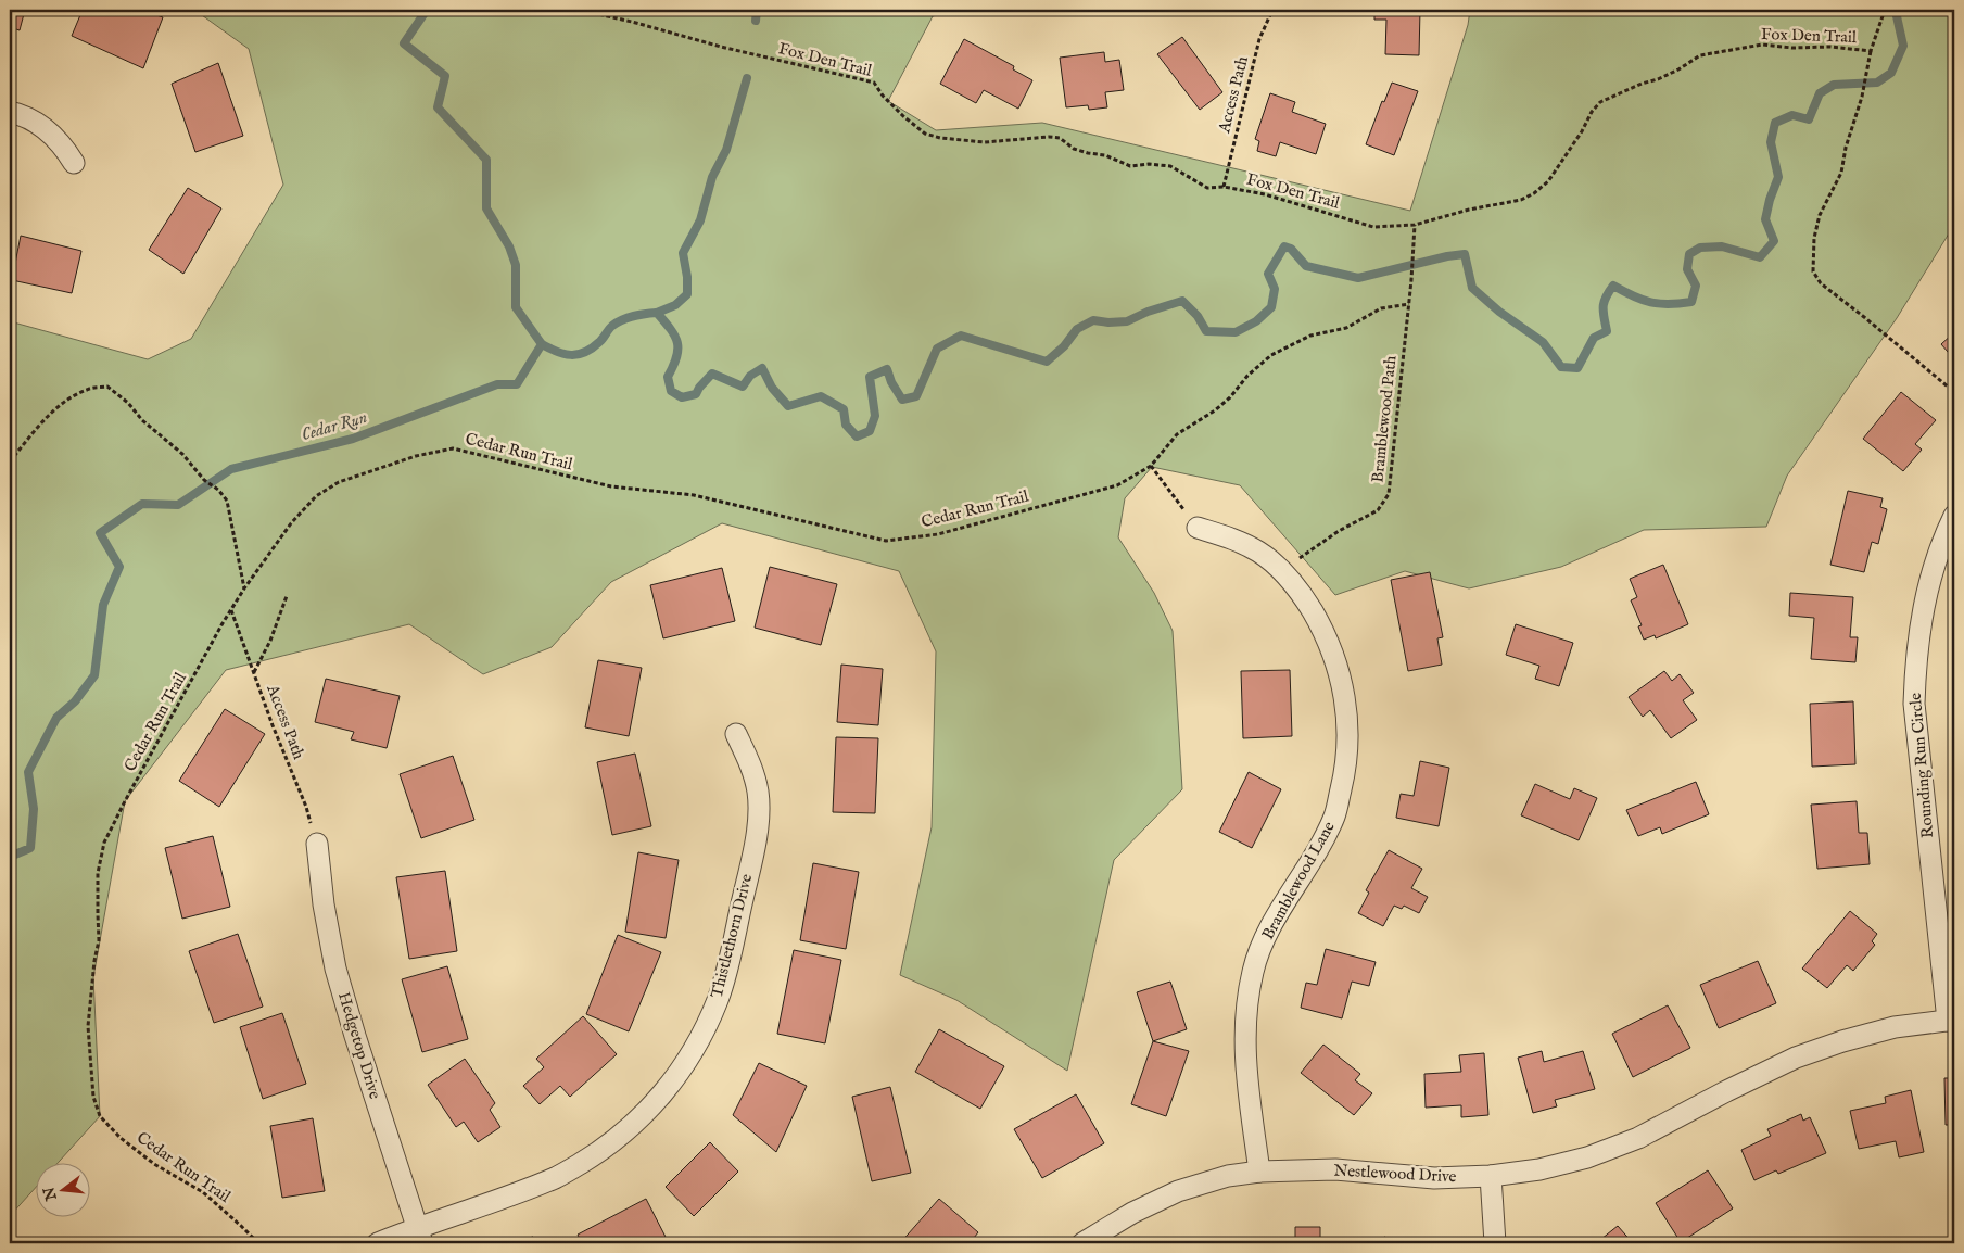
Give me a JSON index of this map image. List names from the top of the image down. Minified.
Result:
{"streets":{"street":["Rounding Run Circle","Bramblewood Lane","Thistlethorn Drive","Hedgetop Drive","Nestlewood Drive"],"path":["Fox Den Trail","Access Path","Bramblewood Path","Cedar Run Trail"]},"crossings":[["Fox Den Trail","Access Path"],["Fox Den Trail","Bramblewood Path"],["Access Path","Cedar Run Trail"],["Access Path","Hedgetop Drive"],["Bramblewood Path","Cedar Run Trail"],["Bramblewood Path","Bramblewood Lane"],["Rounding Run Circle","Nestlewood Drive"],["Bramblewood Lane","Nestlewood Drive"],["Thistlethorn Drive","Hedgetop Drive"]],"water":["Cedar Run"],"north":"left"}
